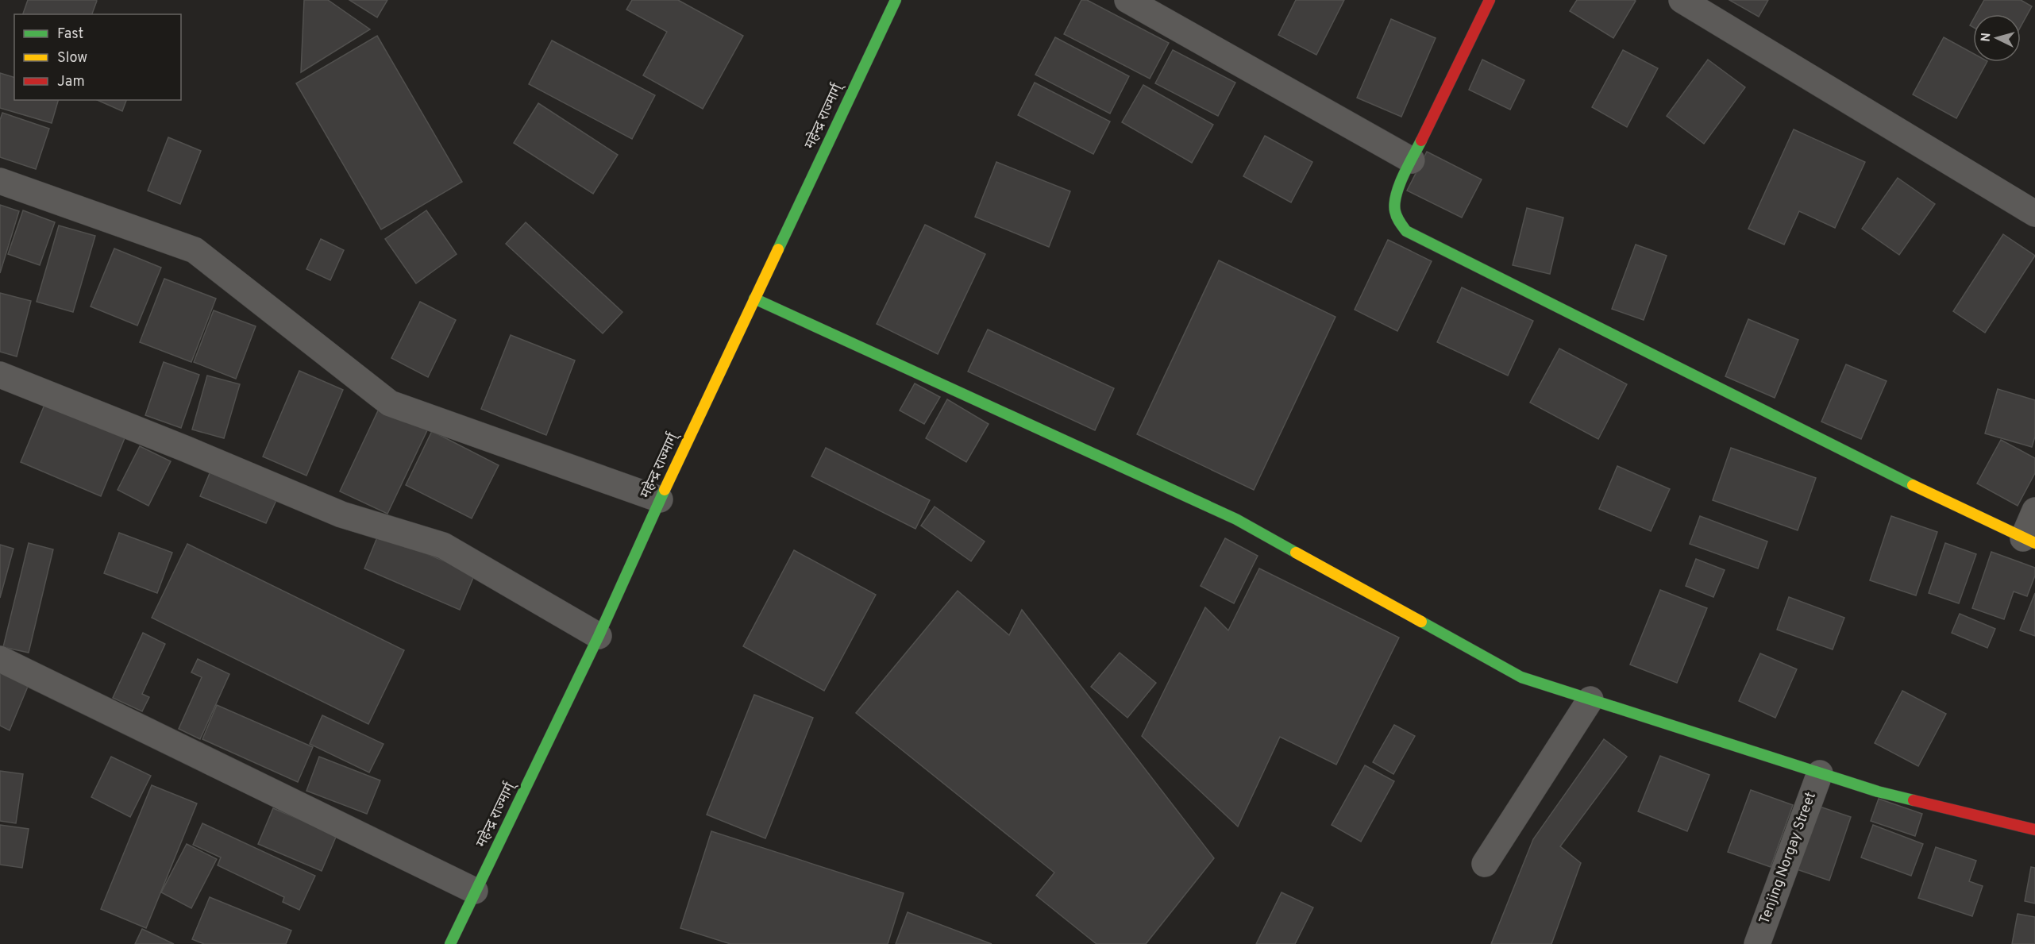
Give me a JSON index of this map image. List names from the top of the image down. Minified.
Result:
{"streets":{"main road":["महेन्द्र राज्मार्ग्"],"street":["Tenjing Norgay Street"]},"legend":["Fast","Slow","Jam"],"north":"left"}
